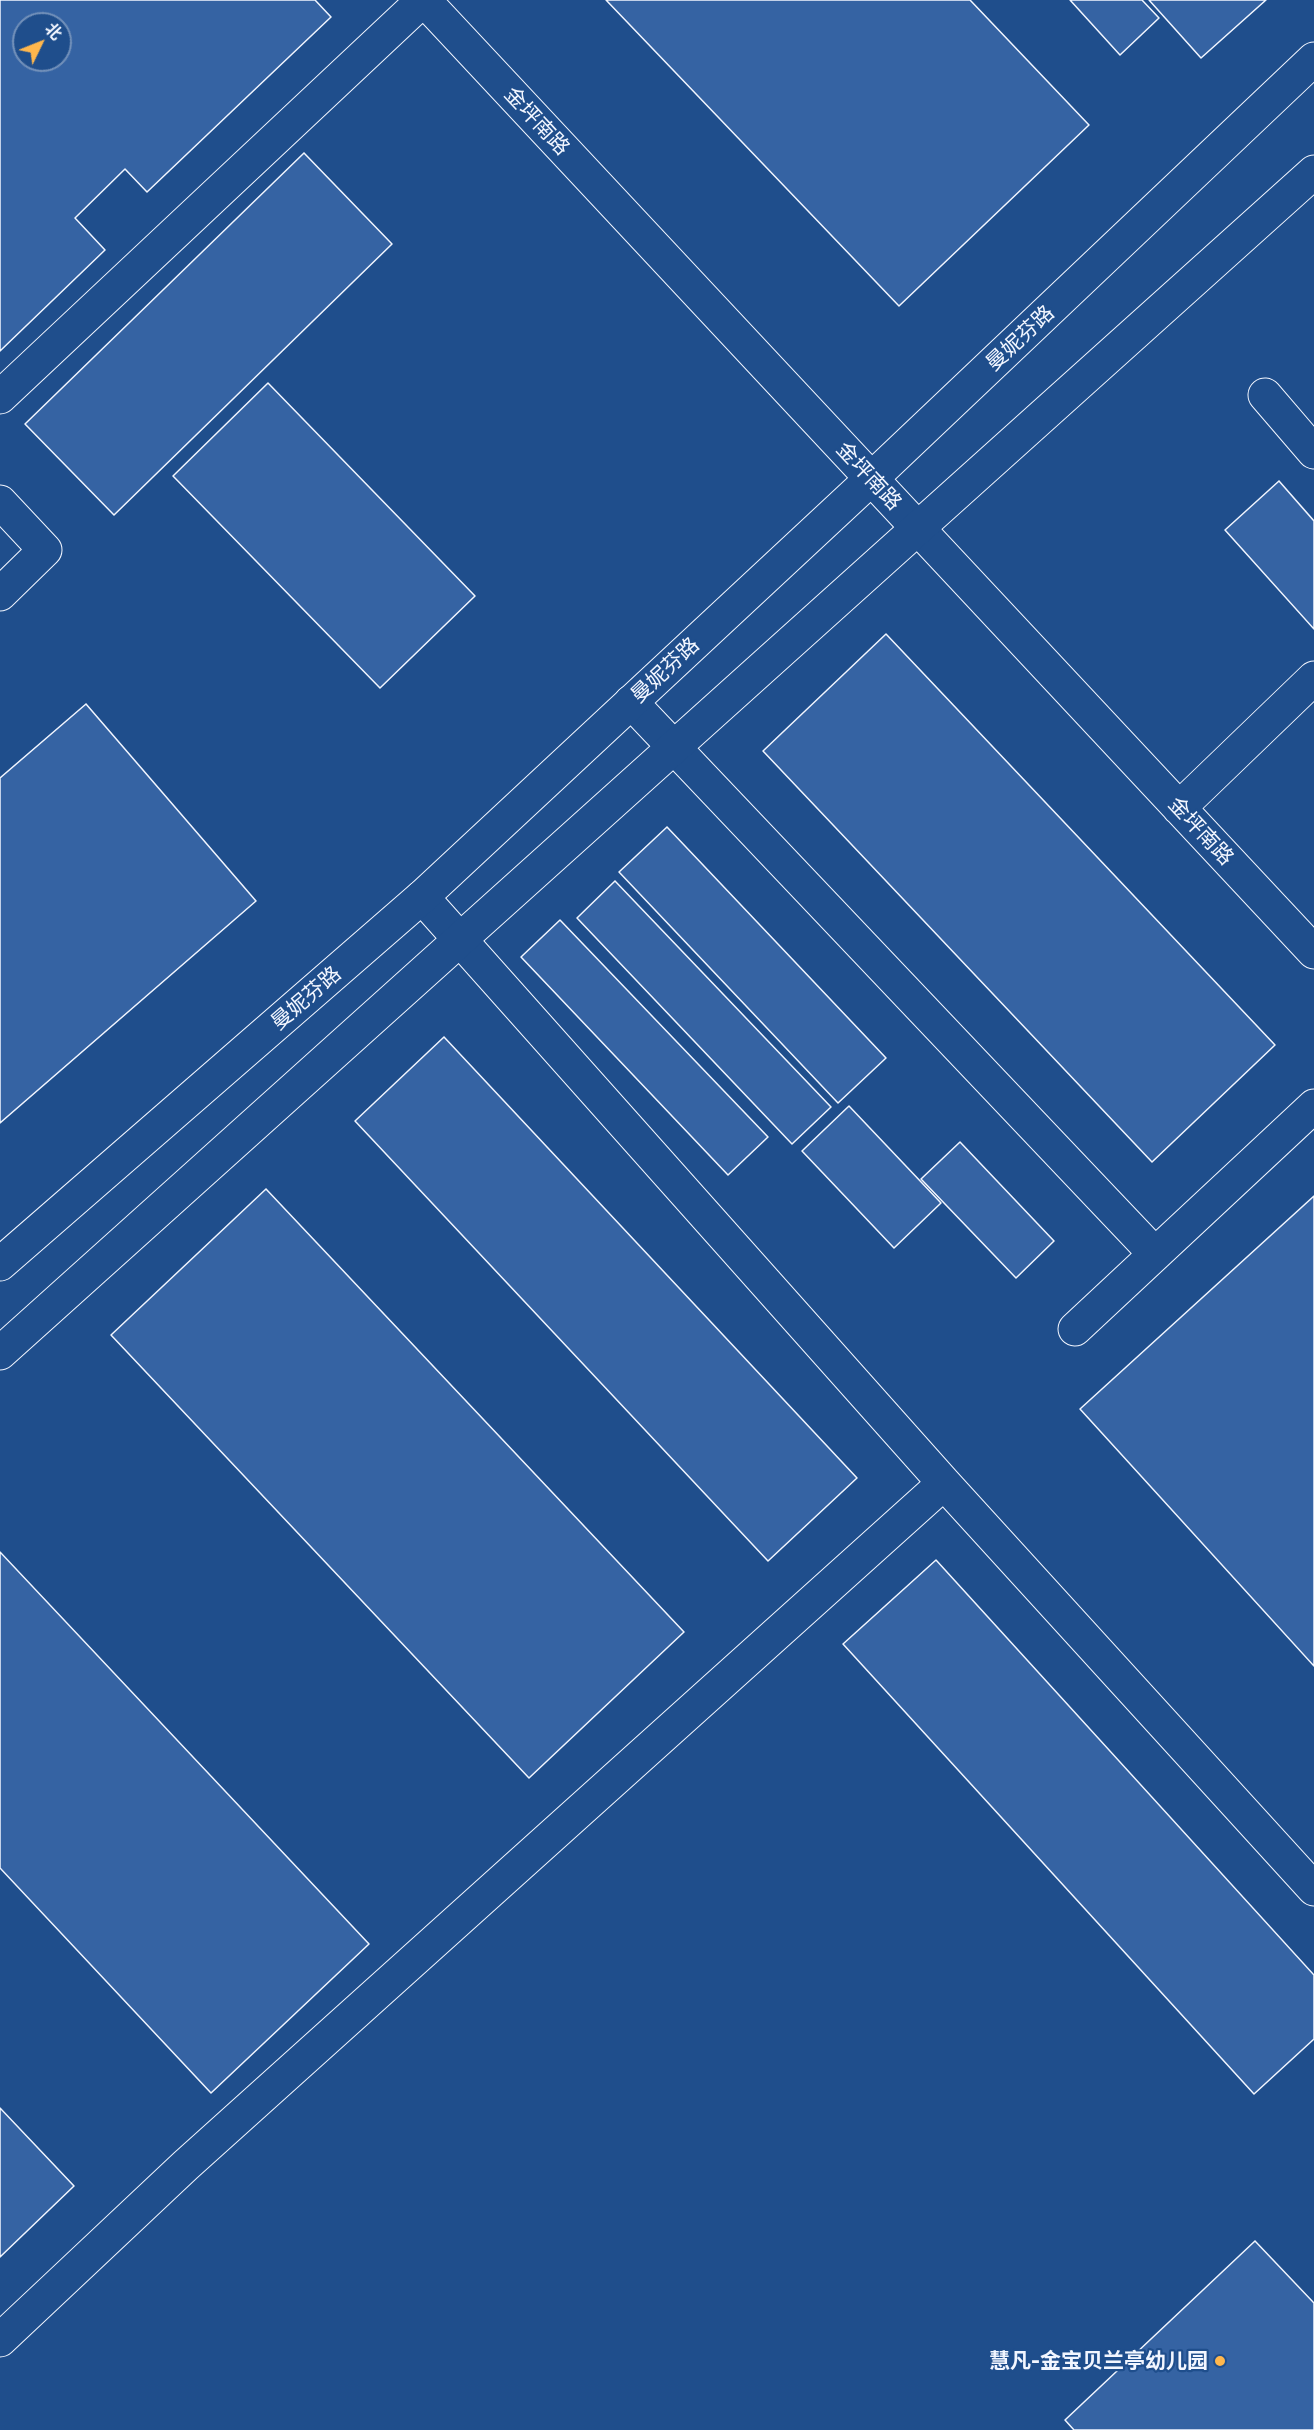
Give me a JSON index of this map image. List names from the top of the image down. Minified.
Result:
{"streets":{"street":["金坪南路","曼妮芬路"]},"crossings":[["金坪南路","曼妮芬路"]],"places":["慧凡-金宝贝兰亭幼儿园"],"north":"top right"}
